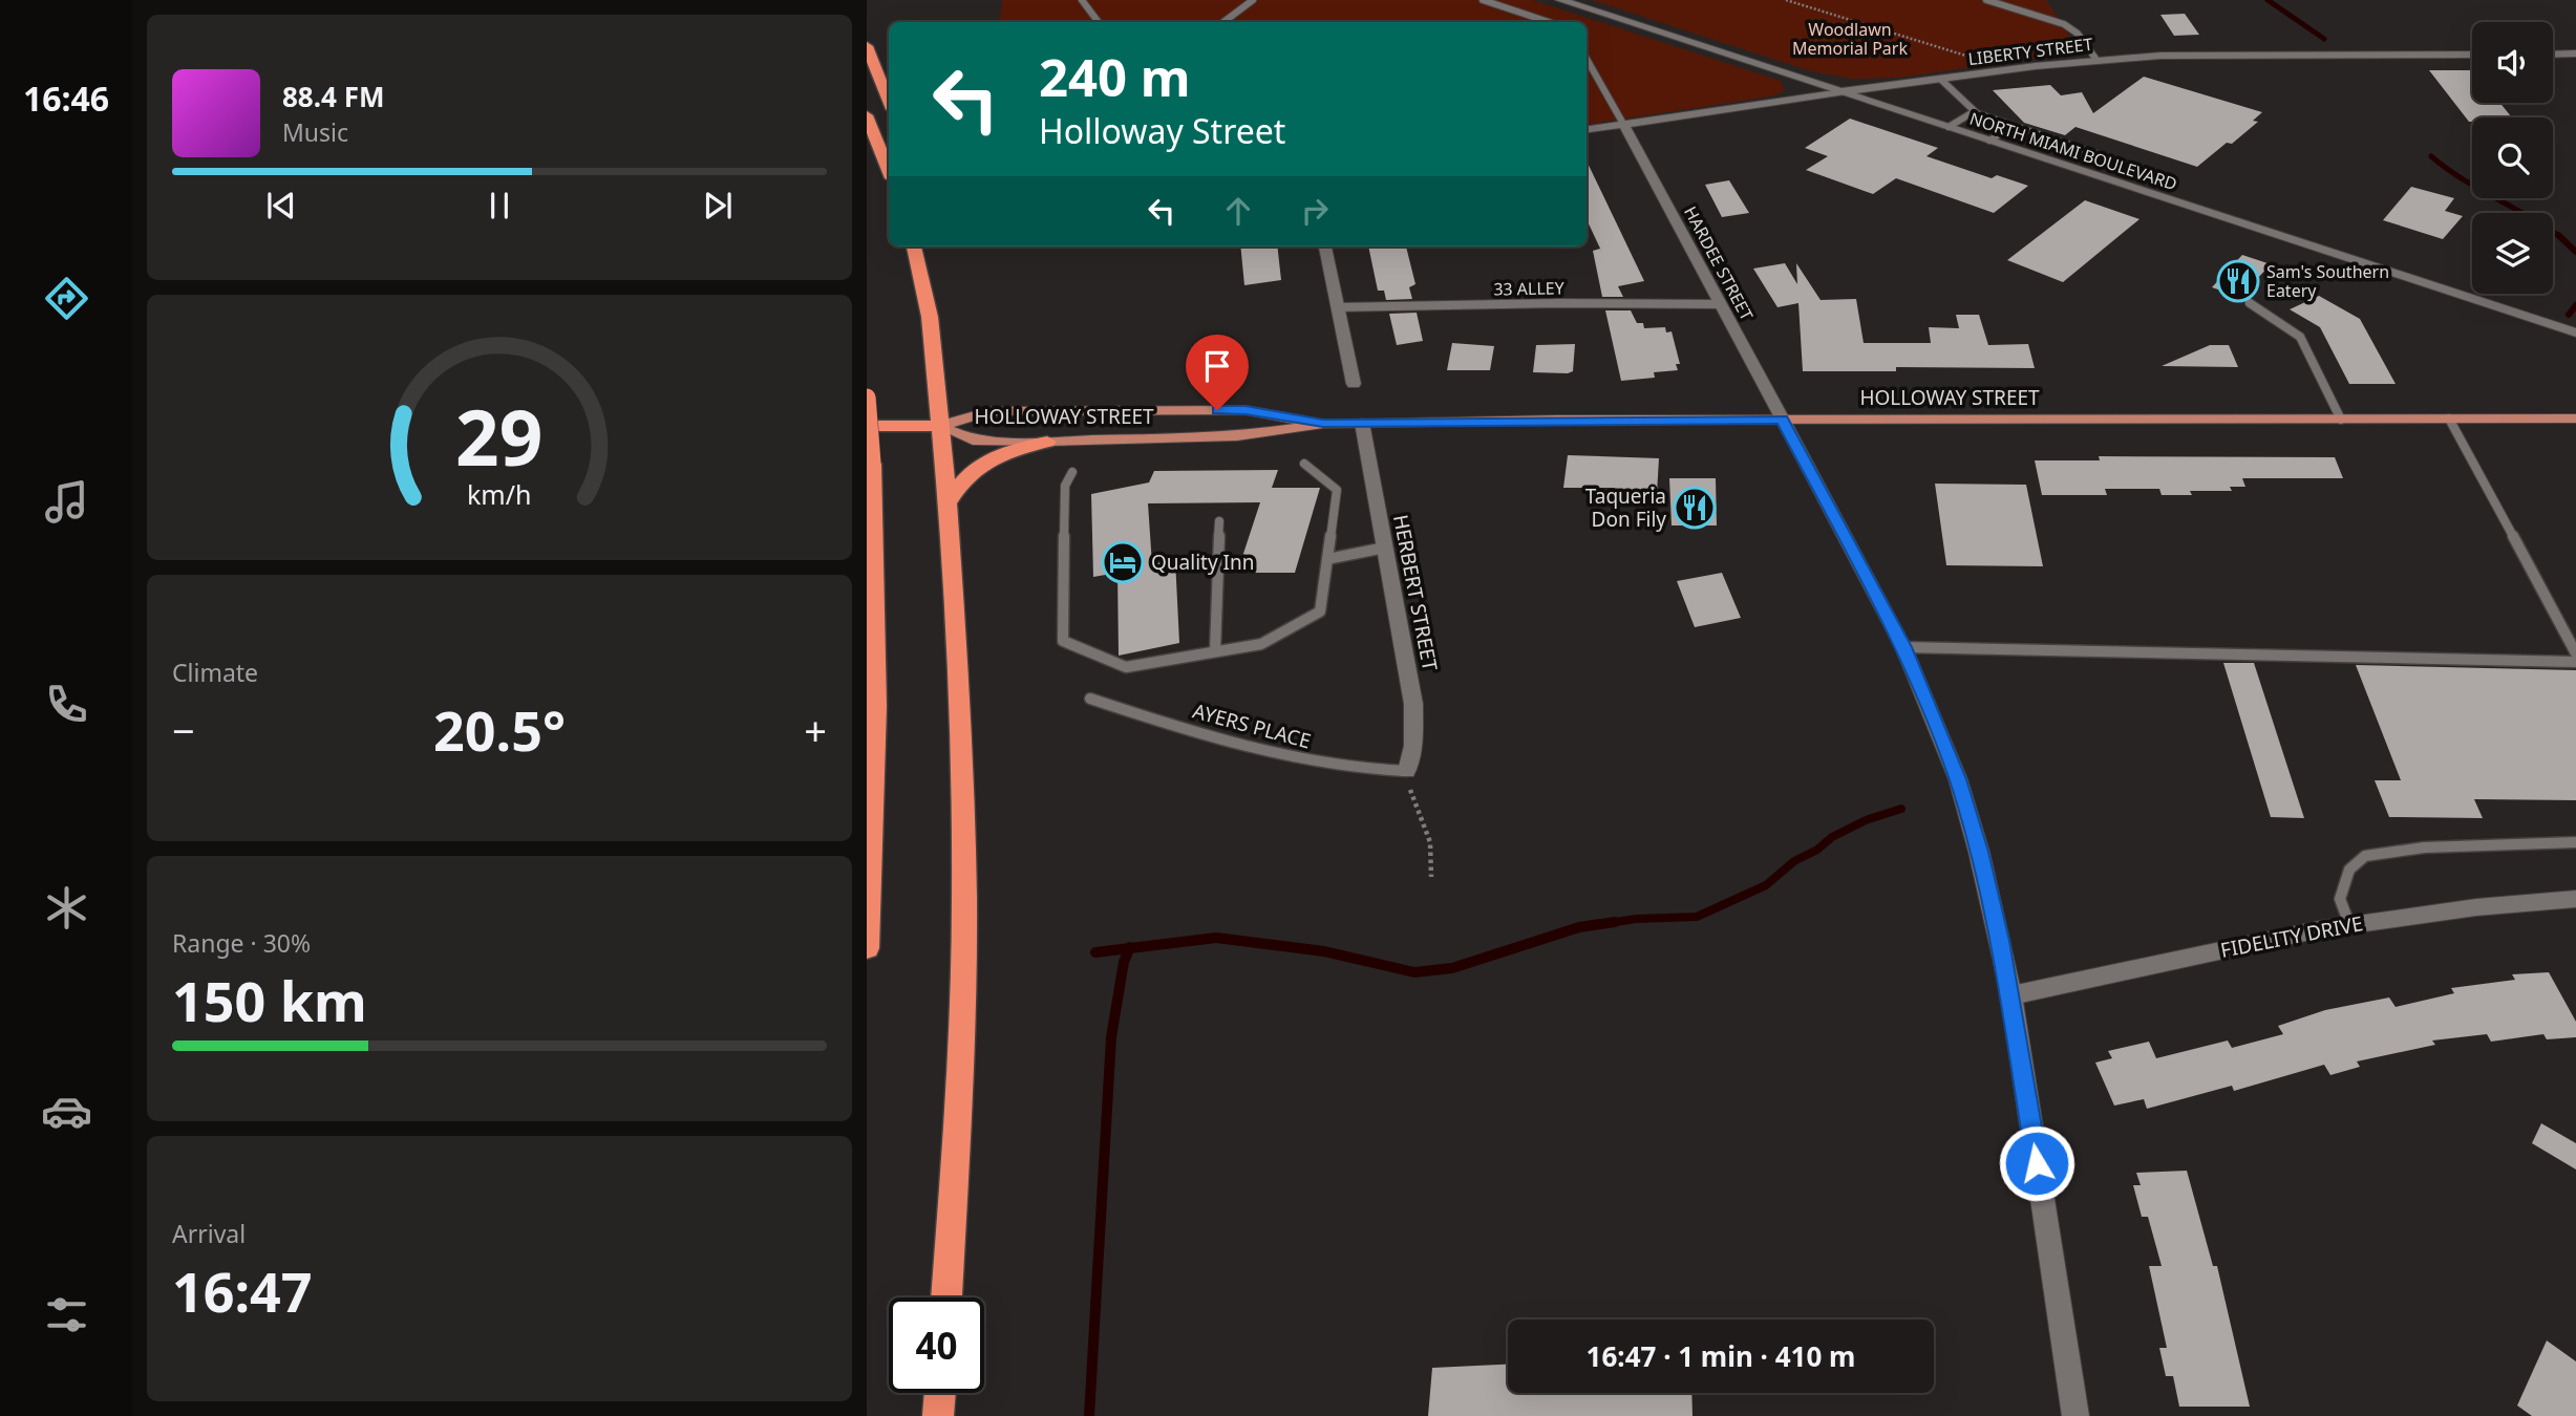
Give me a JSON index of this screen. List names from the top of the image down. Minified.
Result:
{"streets":{"highway":["HOLLOWAY STREET"],"street":["LIBERTY STREET","NORTH MIAMI BOULEVARD","HARDEE STREET","HERBERT STREET","FIDELITY DRIVE"],"lane":["33 ALLEY","AYERS PLACE"]},"crossings":[["LIBERTY STREET","NORTH MIAMI BOULEVARD"],["LIBERTY STREET","HARDEE STREET"],["HARDEE STREET","33 ALLEY"],["HARDEE STREET","HOLLOWAY STREET"],["HARDEE STREET","FIDELITY DRIVE"],["HOLLOWAY STREET","HERBERT STREET"],["HERBERT STREET","AYERS PLACE"]],"parks":["Woodlawn Memorial Park"],"places":{"restaurant":["Sam's Southern Eatery","Taqueria Don Fily"],"hotel":["Quality Inn"]},"page":{"tabs":"16:46","turn":["240 m","Holloway Street"],"song":["88.4 FM","Music"],"tile":["Climate",["Range · 30%","150 km"],["Arrival","16:47"]],"heat":["−","20.5°","+"],"limit":"40","trip":"16:47 · 1 min · 410 m","gauge":["29","km/h"]}}
